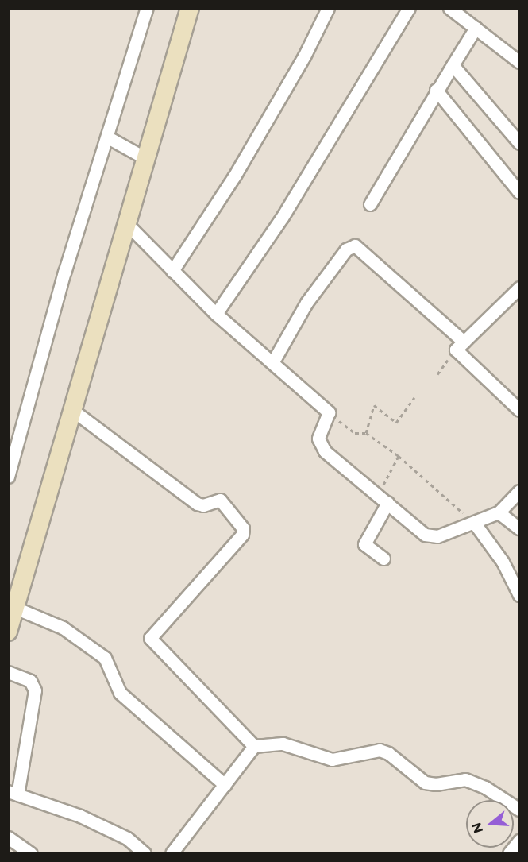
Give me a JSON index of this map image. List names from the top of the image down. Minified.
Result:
{"north":"left"}
